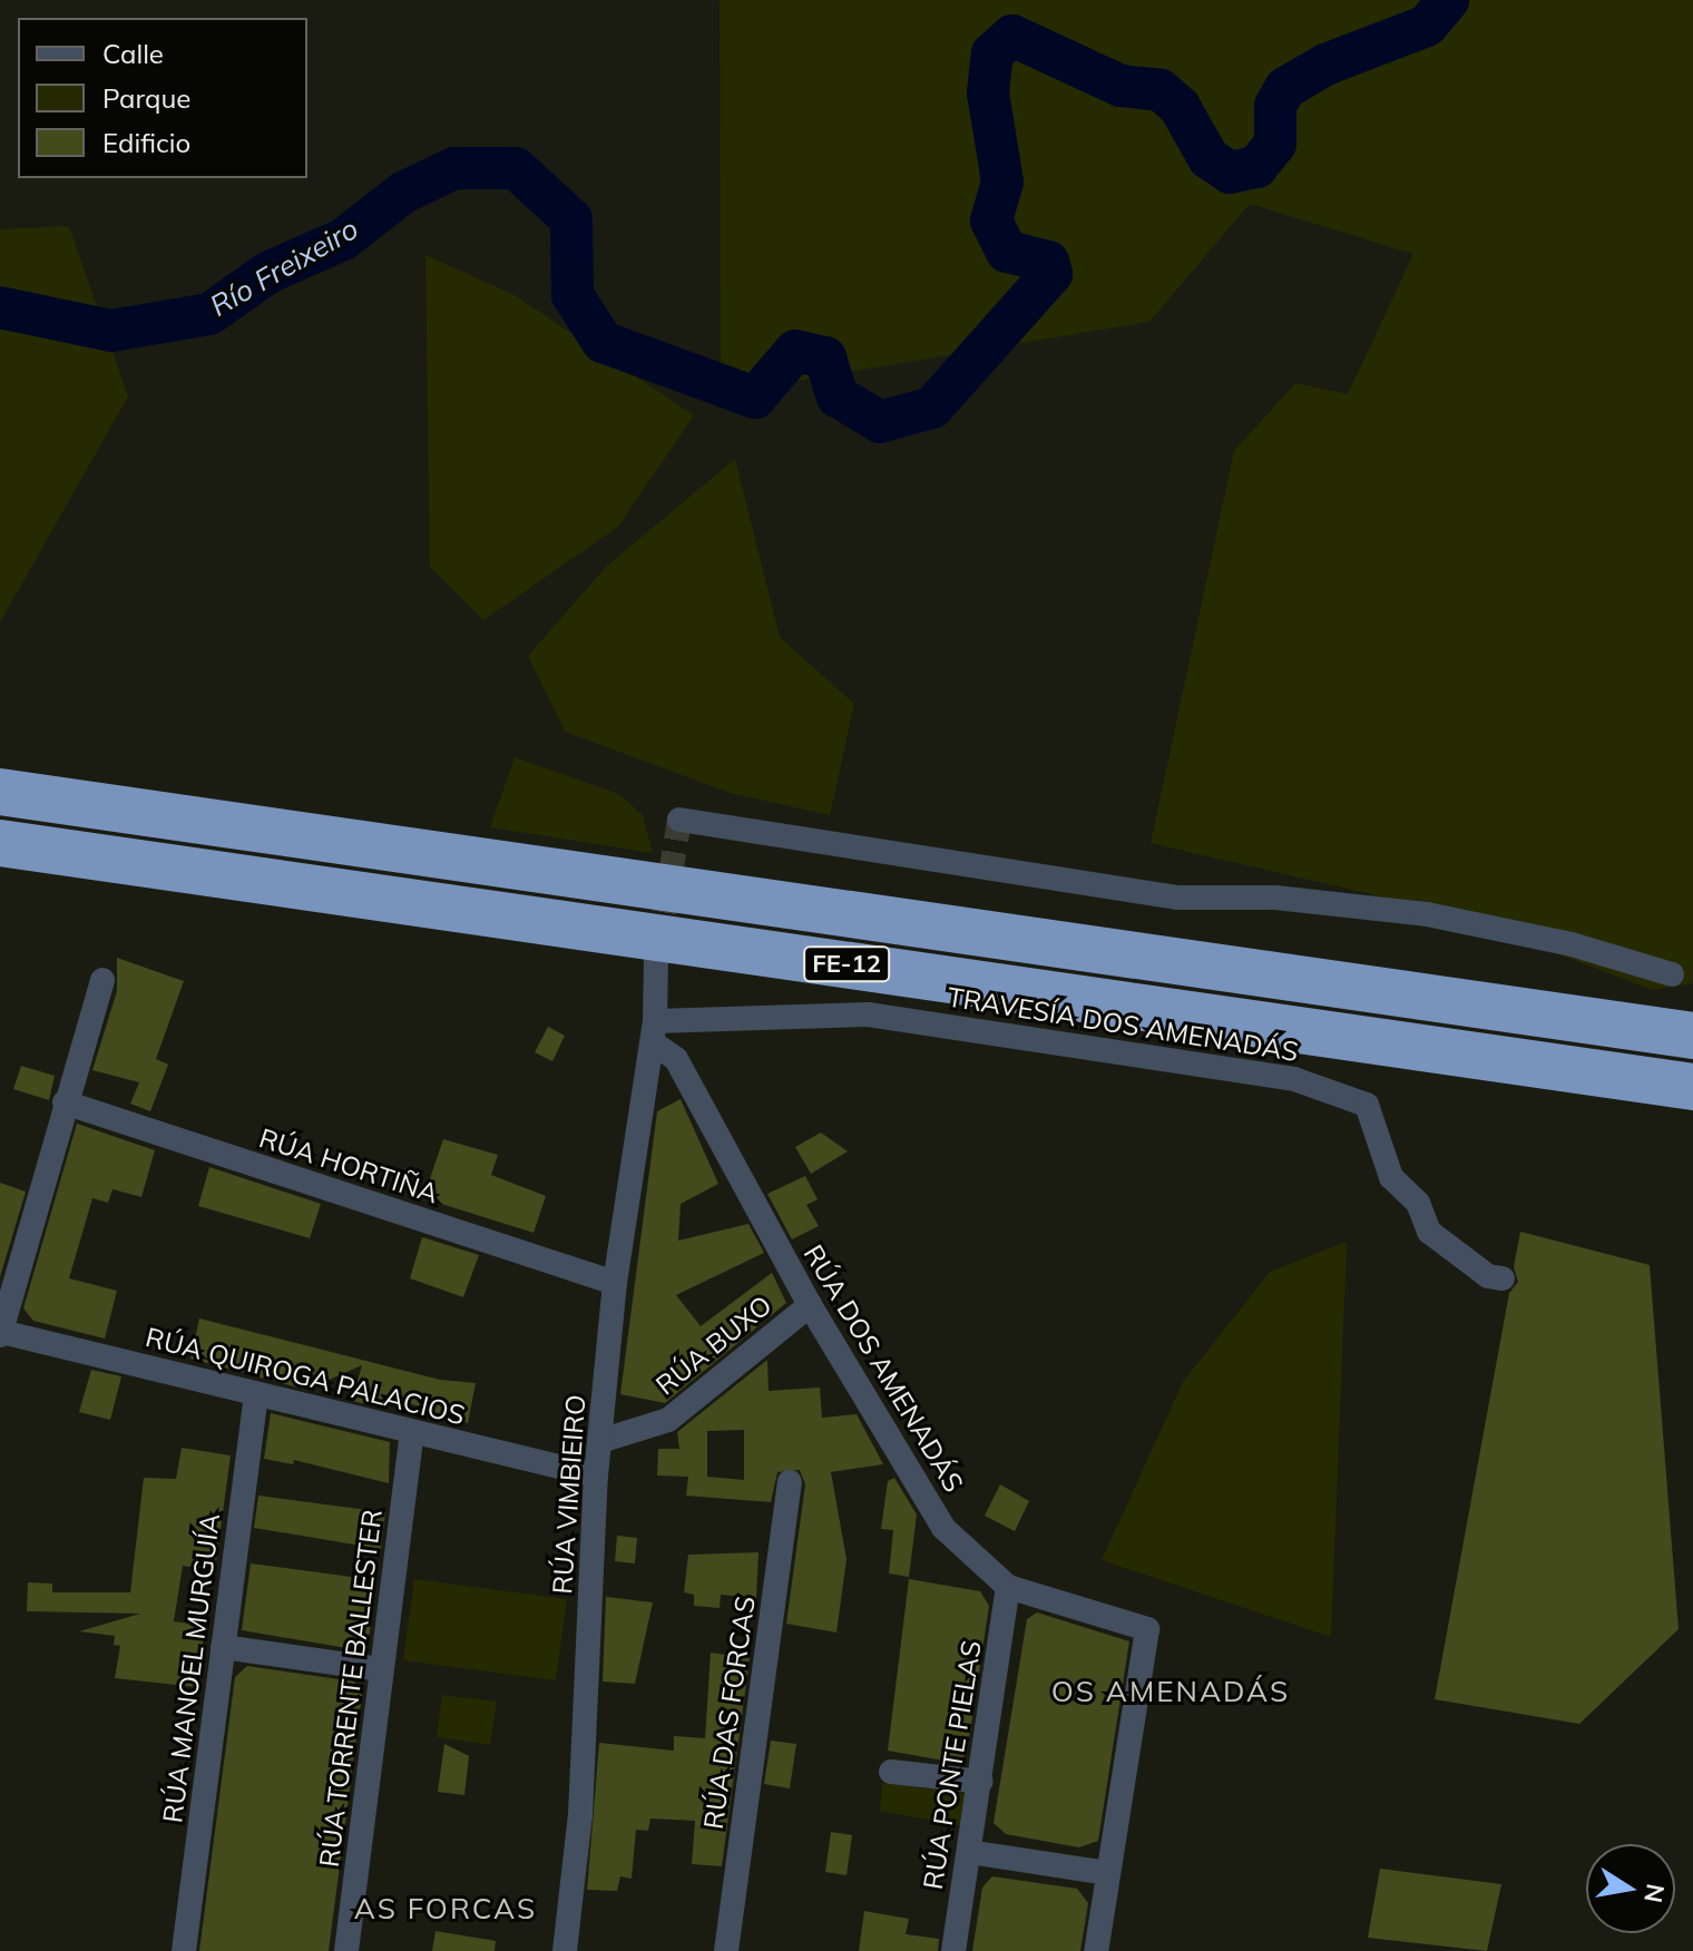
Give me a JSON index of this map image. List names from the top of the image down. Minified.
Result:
{"streets":{"highway":["FE-12"],"street":["TRAVESÍA DOS AMENADÁS","RÚA HORTIÑA","RÚA BUXO","RÚA DOS AMENADÁS","RÚA QUIROGA PALACIOS","RÚA VIMBIEIRO","RÚA MANOEL MURGUÍA","RÚA TORRENTE BALLESTER","RÚA DAS FORCAS","RÚA PONTE PIELAS"]},"crossings":[["TRAVESÍA DOS AMENADÁS","RÚA DOS AMENADÁS"],["TRAVESÍA DOS AMENADÁS","RÚA VIMBIEIRO"],["RÚA HORTIÑA","RÚA VIMBIEIRO"],["RÚA BUXO","RÚA DOS AMENADÁS"],["RÚA BUXO","RÚA VIMBIEIRO"],["RÚA DOS AMENADÁS","RÚA VIMBIEIRO"],["RÚA DOS AMENADÁS","RÚA PONTE PIELAS"],["RÚA QUIROGA PALACIOS","RÚA VIMBIEIRO"],["RÚA QUIROGA PALACIOS","RÚA MANOEL MURGUÍA"],["RÚA QUIROGA PALACIOS","RÚA TORRENTE BALLESTER"]],"districts":["OS AMENADÁS","AS FORCAS"],"water":["Río Freixeiro"],"legend":["Calle","Parque","Edificio"],"north":"right"}
